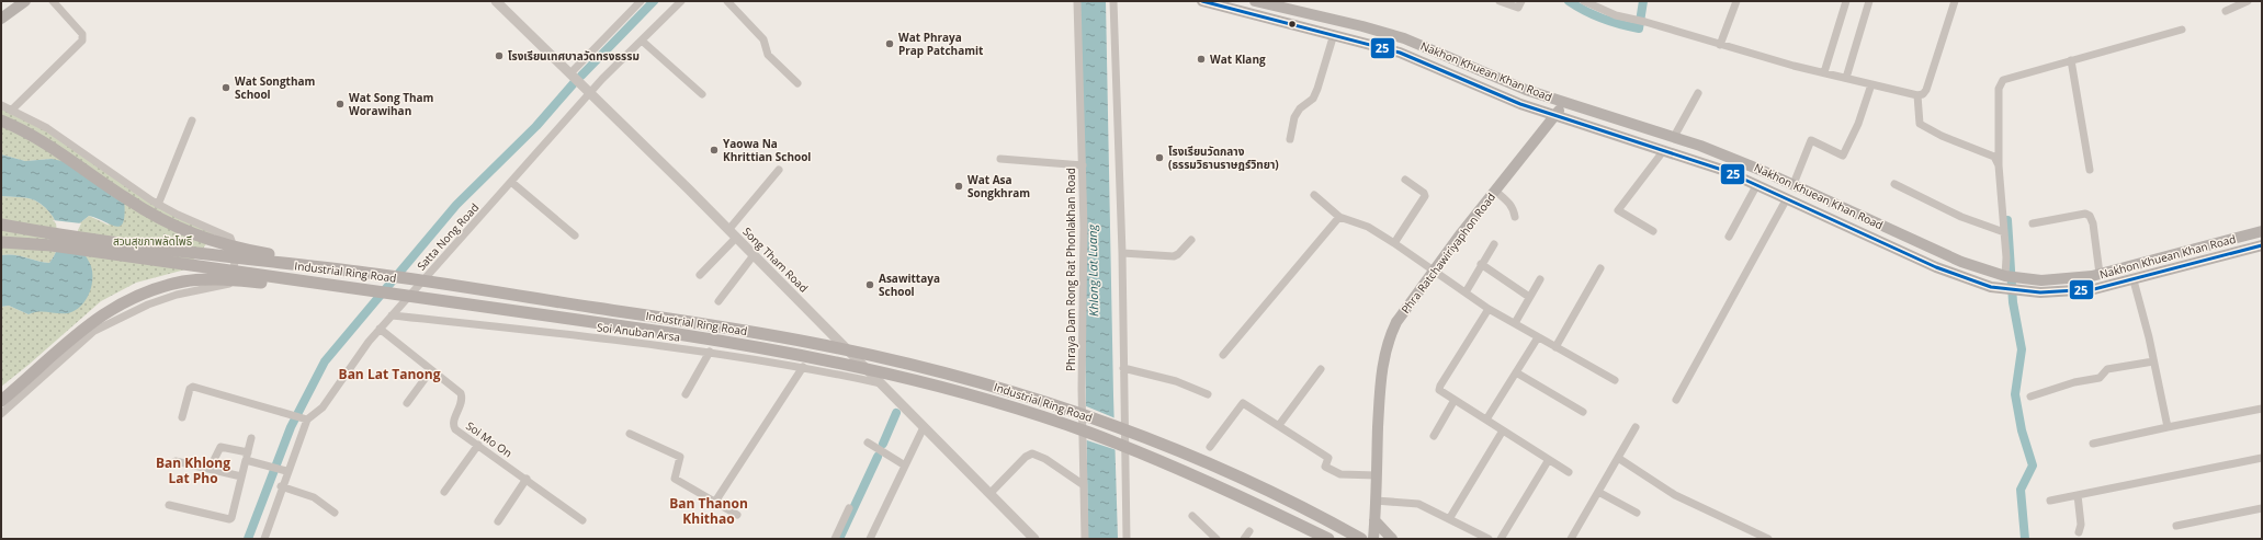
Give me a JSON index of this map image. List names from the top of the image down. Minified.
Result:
{"streets":{"main road":["Nakhon Khuean Khan Road","Phra Ratchawiriyaphon Road","Industrial Ring Road"],"street":["Satta Nong Road","Song Tham Road","Phraya Dam Rong Rat Phonlakhan Road","Soi Anuban Arsa","Soi Mo On"]},"crossings":[["Nakhon Khuean Khan Road","Phra Ratchawiriyaphon Road"],["Satta Nong Road","Song Tham Road"],["Satta Nong Road","Soi Anuban Arsa"],["Satta Nong Road","Soi Mo On"],["Song Tham Road","Soi Anuban Arsa"]],"districts":["Ban Lat Tanong","Ban Khlong Lat Pho","Ban Thanon Khithao"],"water":["Khlong Lat Luang"],"parks":["สวนสุขภาพลัดโพธิ์"],"places":["Wat Phraya Prap Patchamit","โรงเรียนเทศบาลวัดทรงธรรม","Wat Klang","Wat Songtham School","Wat Song Tham Worawihan","Yaowa Na Khrittian School","โรงเรียนวัดกลาง (ธรรมวิธานราษฎร์วิทยา)","Wat Asa Songkhram","Asawittaya School"],"lines":["transit line 25"]}
